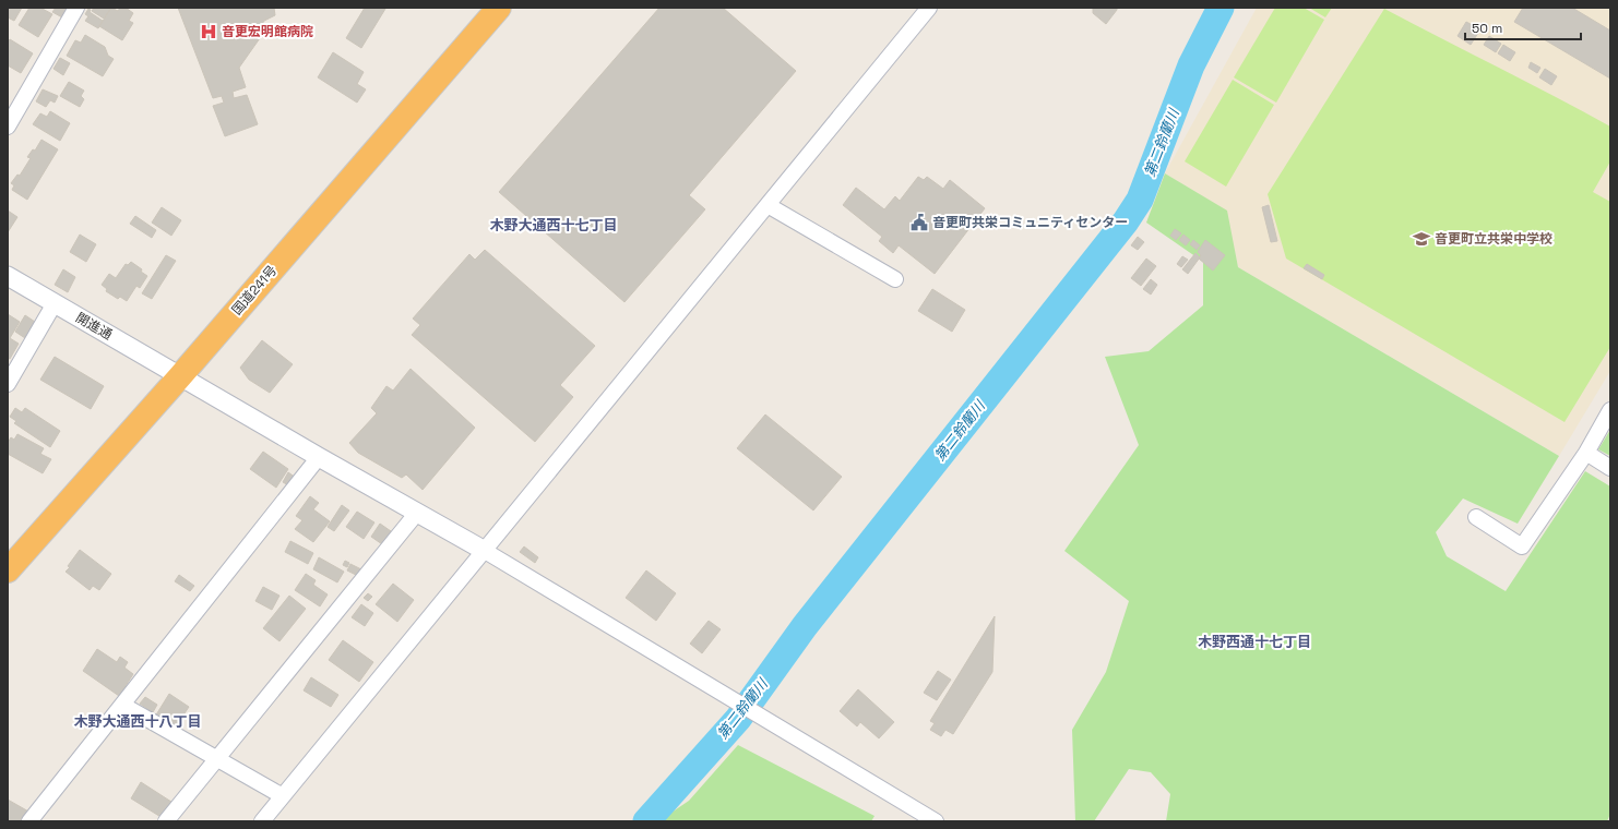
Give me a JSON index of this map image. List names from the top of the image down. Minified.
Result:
{"streets":{"highway":["国道241号"],"street":["開進通"]},"crossings":[["国道241号","開進通"]],"districts":["木野大通西十七丁目","木野西通十七丁目","木野大通西十八丁目"],"water":["第二鈴蘭川"],"places":{"hospital":["音更宏明館病院"],"public building":["音更町共栄コミュニティセンター"],"school or university":["音更町立共栄中学校"]},"scale_bar":"50 m"}
